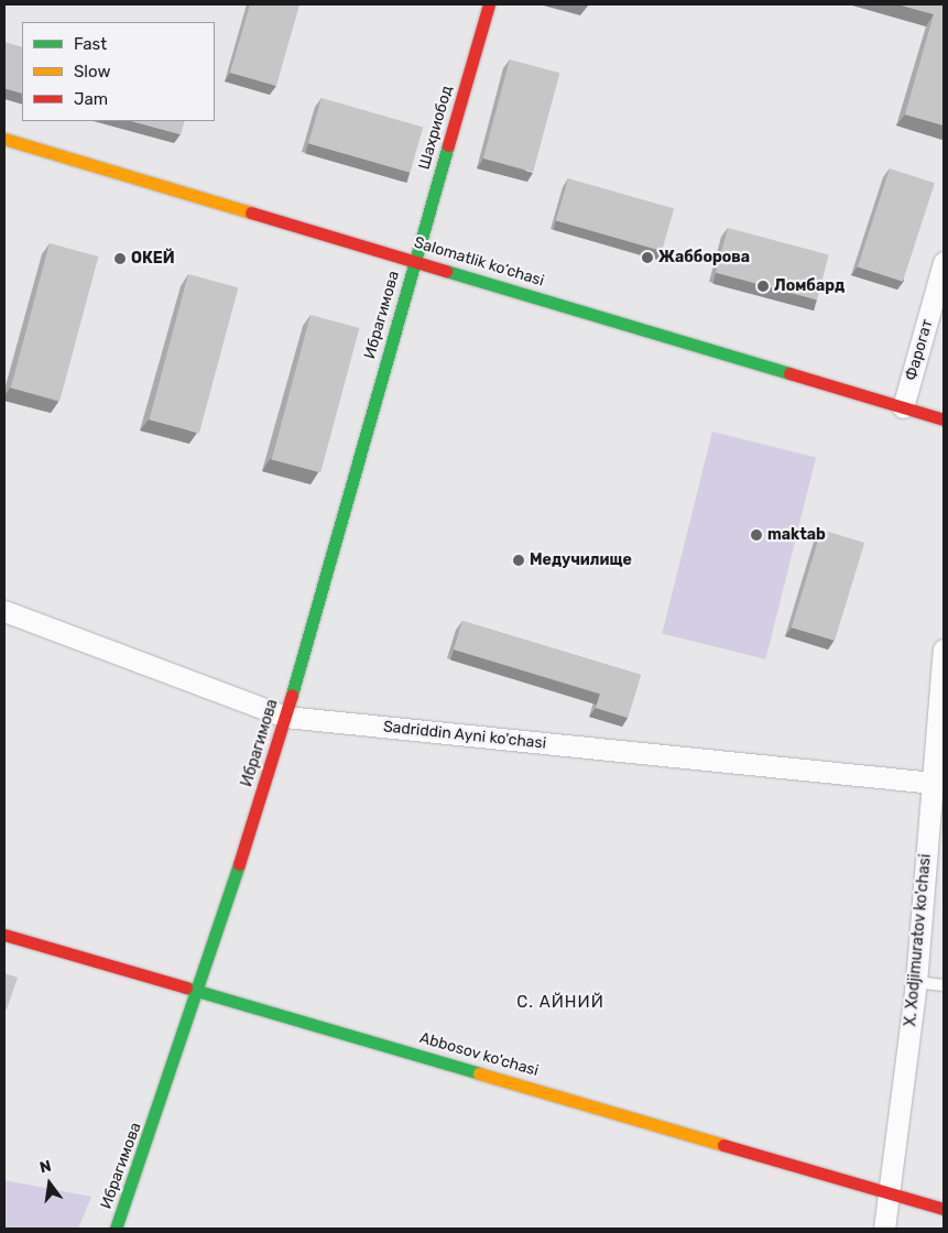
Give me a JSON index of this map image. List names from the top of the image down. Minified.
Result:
{"streets":{"street":["Шахриобод","Salomatlik ko‘chasi","Ибрагимова","Фарогат","Sadriddin Ayni ko'chasi","X. Xodjimuratov ko'chasi","Abbosov ko'chasi"]},"crossings":[["Шахриобод","Salomatlik ko‘chasi"],["Шахриобод","Ибрагимова"],["Salomatlik ko‘chasi","Ибрагимова"],["Salomatlik ko‘chasi","Фарогат"],["Ибрагимова","Sadriddin Ayni ko'chasi"],["Ибрагимова","Abbosov ko'chasi"],["Sadriddin Ayni ko'chasi","X. Xodjimuratov ko'chasi"],["X. Xodjimuratov ko'chasi","Abbosov ko'chasi"]],"districts":["С. АЙНИЙ"],"places":["Жабборова","ОКЕЙ","Ломбард","maktab","Медучилище"],"legend":["Fast","Slow","Jam"],"north":"top"}
